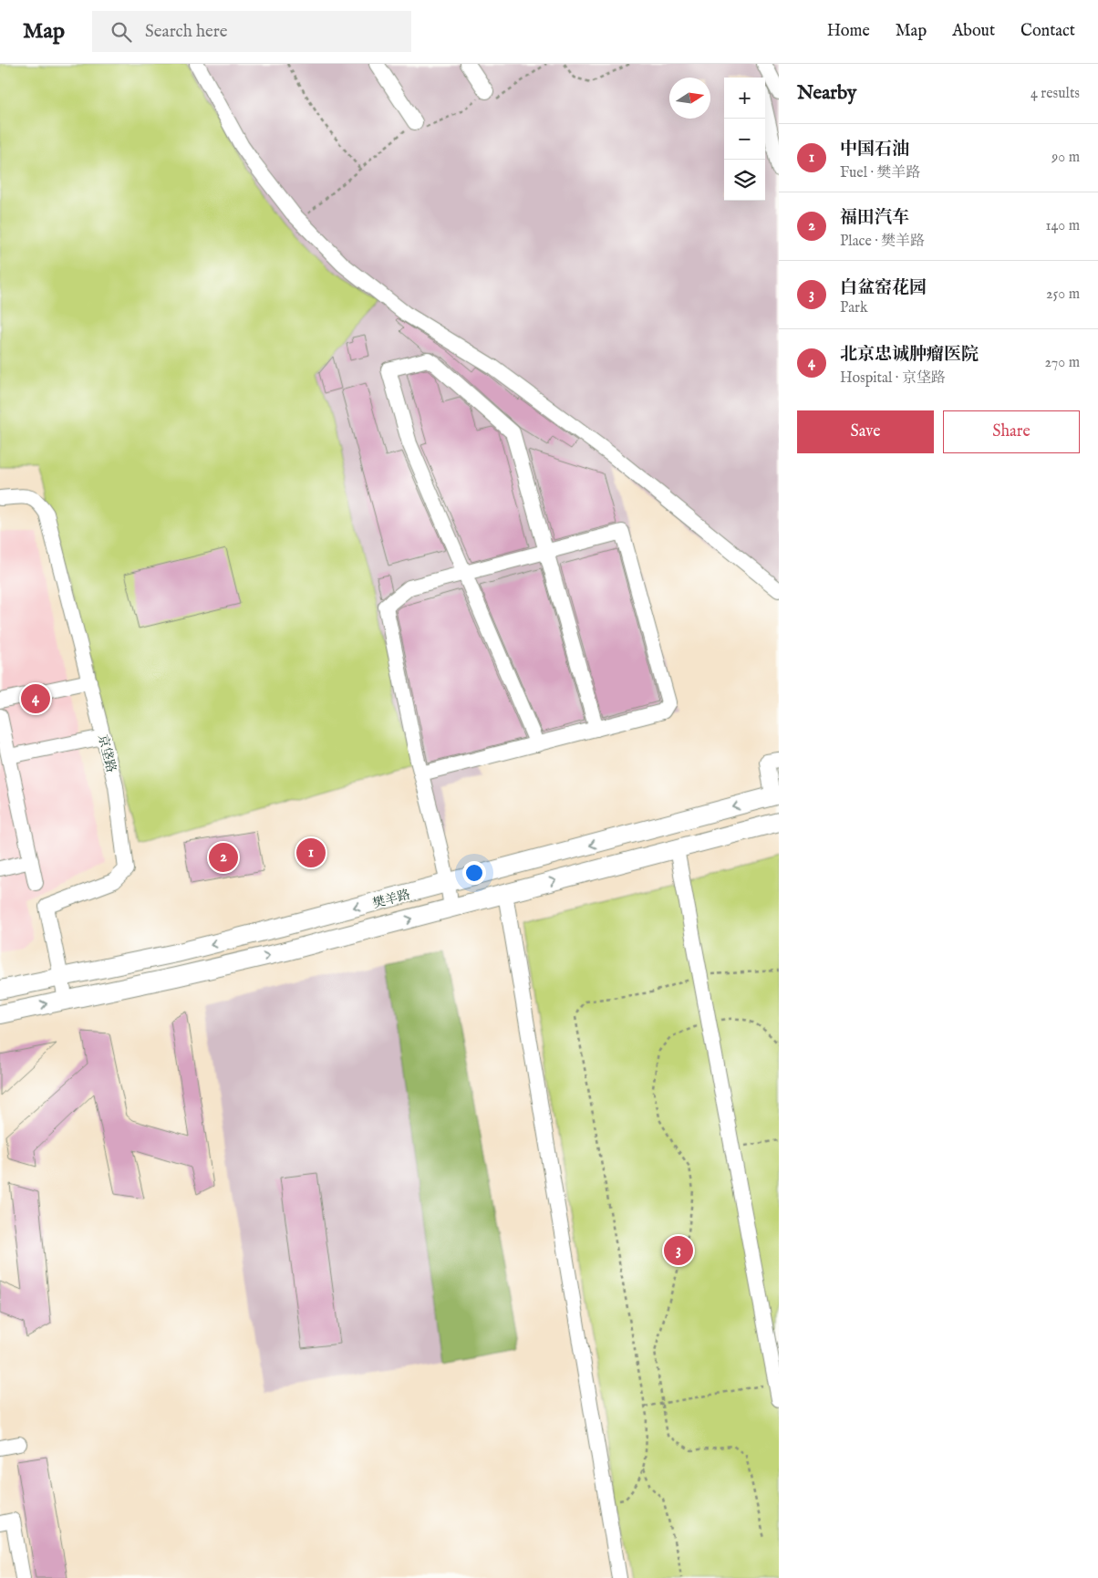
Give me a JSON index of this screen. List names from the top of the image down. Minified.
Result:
{"streets":{"main road":["樊羊路"],"street":["京垡路"]},"crossings":[["京垡路","樊羊路"]],"north":"right","page":{"header":"Map","search":"Search here","nav":["Home","Map","About","Contact"],"heading":["Nearby","4 results"],"map_buttons":["+","−"],"list":[{"mark":"1","name":"中国石油","note":"Fuel · 樊羊路","value":"90 m"},{"mark":"2","name":"福田汽车","note":"Place · 樊羊路","value":"140 m"},{"mark":"3","name":"白盆窑花园","note":"Park","value":"250 m"},{"mark":"4","name":"北京忠诚肿瘤医院","note":"Hospital · 京垡路","value":"270 m"}],"buttons":["Save","Share"],"pins":["4","1","2","3"]}}
